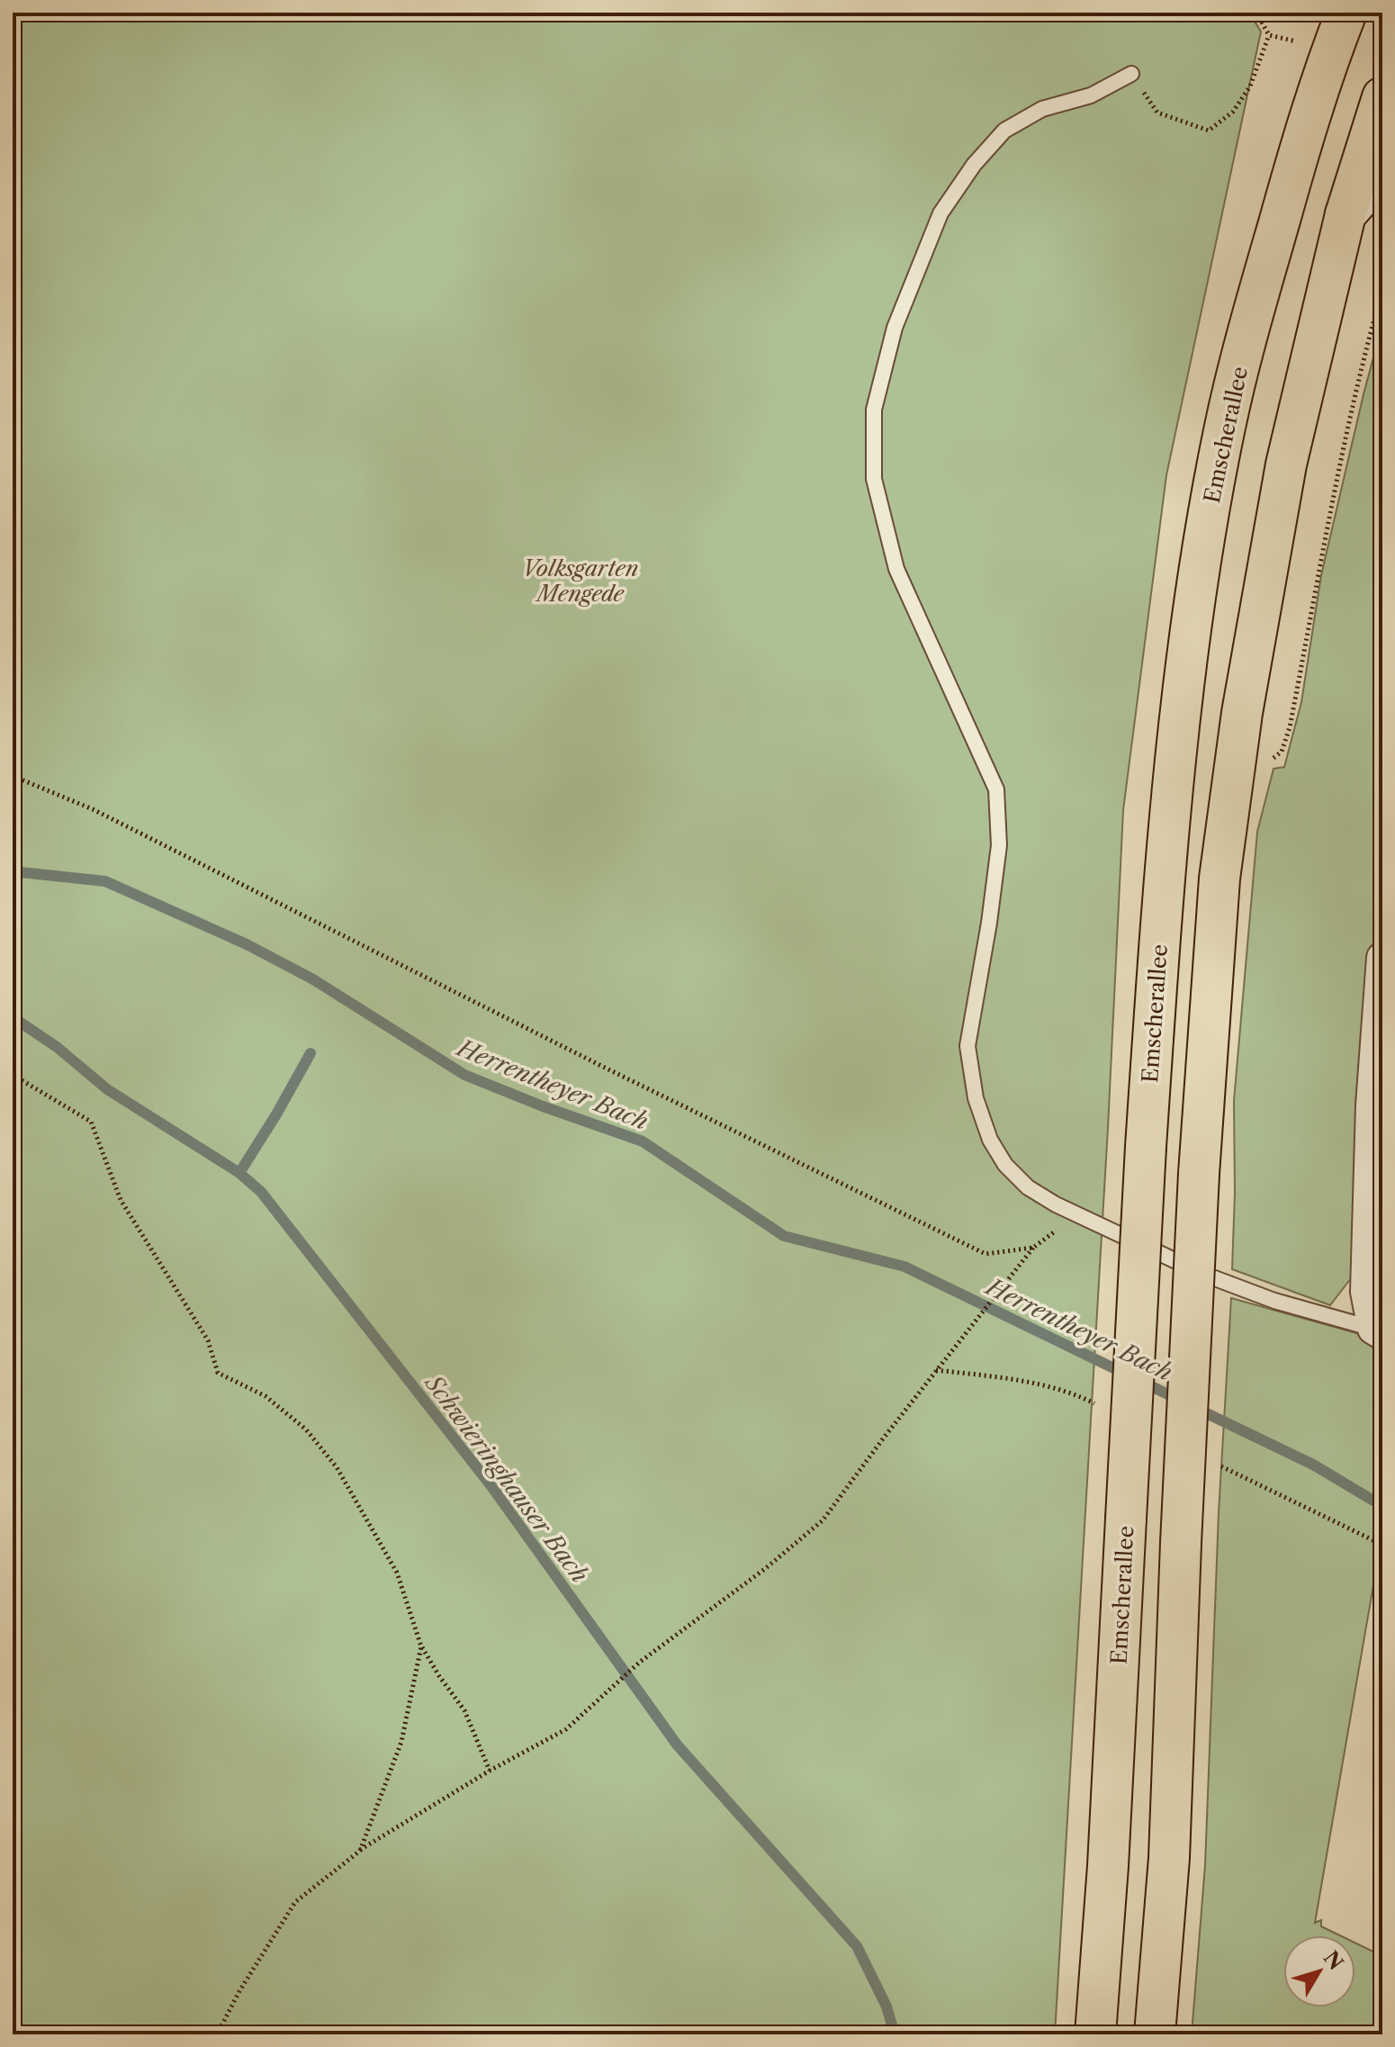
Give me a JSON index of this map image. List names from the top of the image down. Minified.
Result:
{"streets":{"main road":["Emscherallee"]},"water":["Herrentheyer Bach","Schwieringhauser Bach"],"parks":["Volksgarten Mengede"],"north":"top right"}
